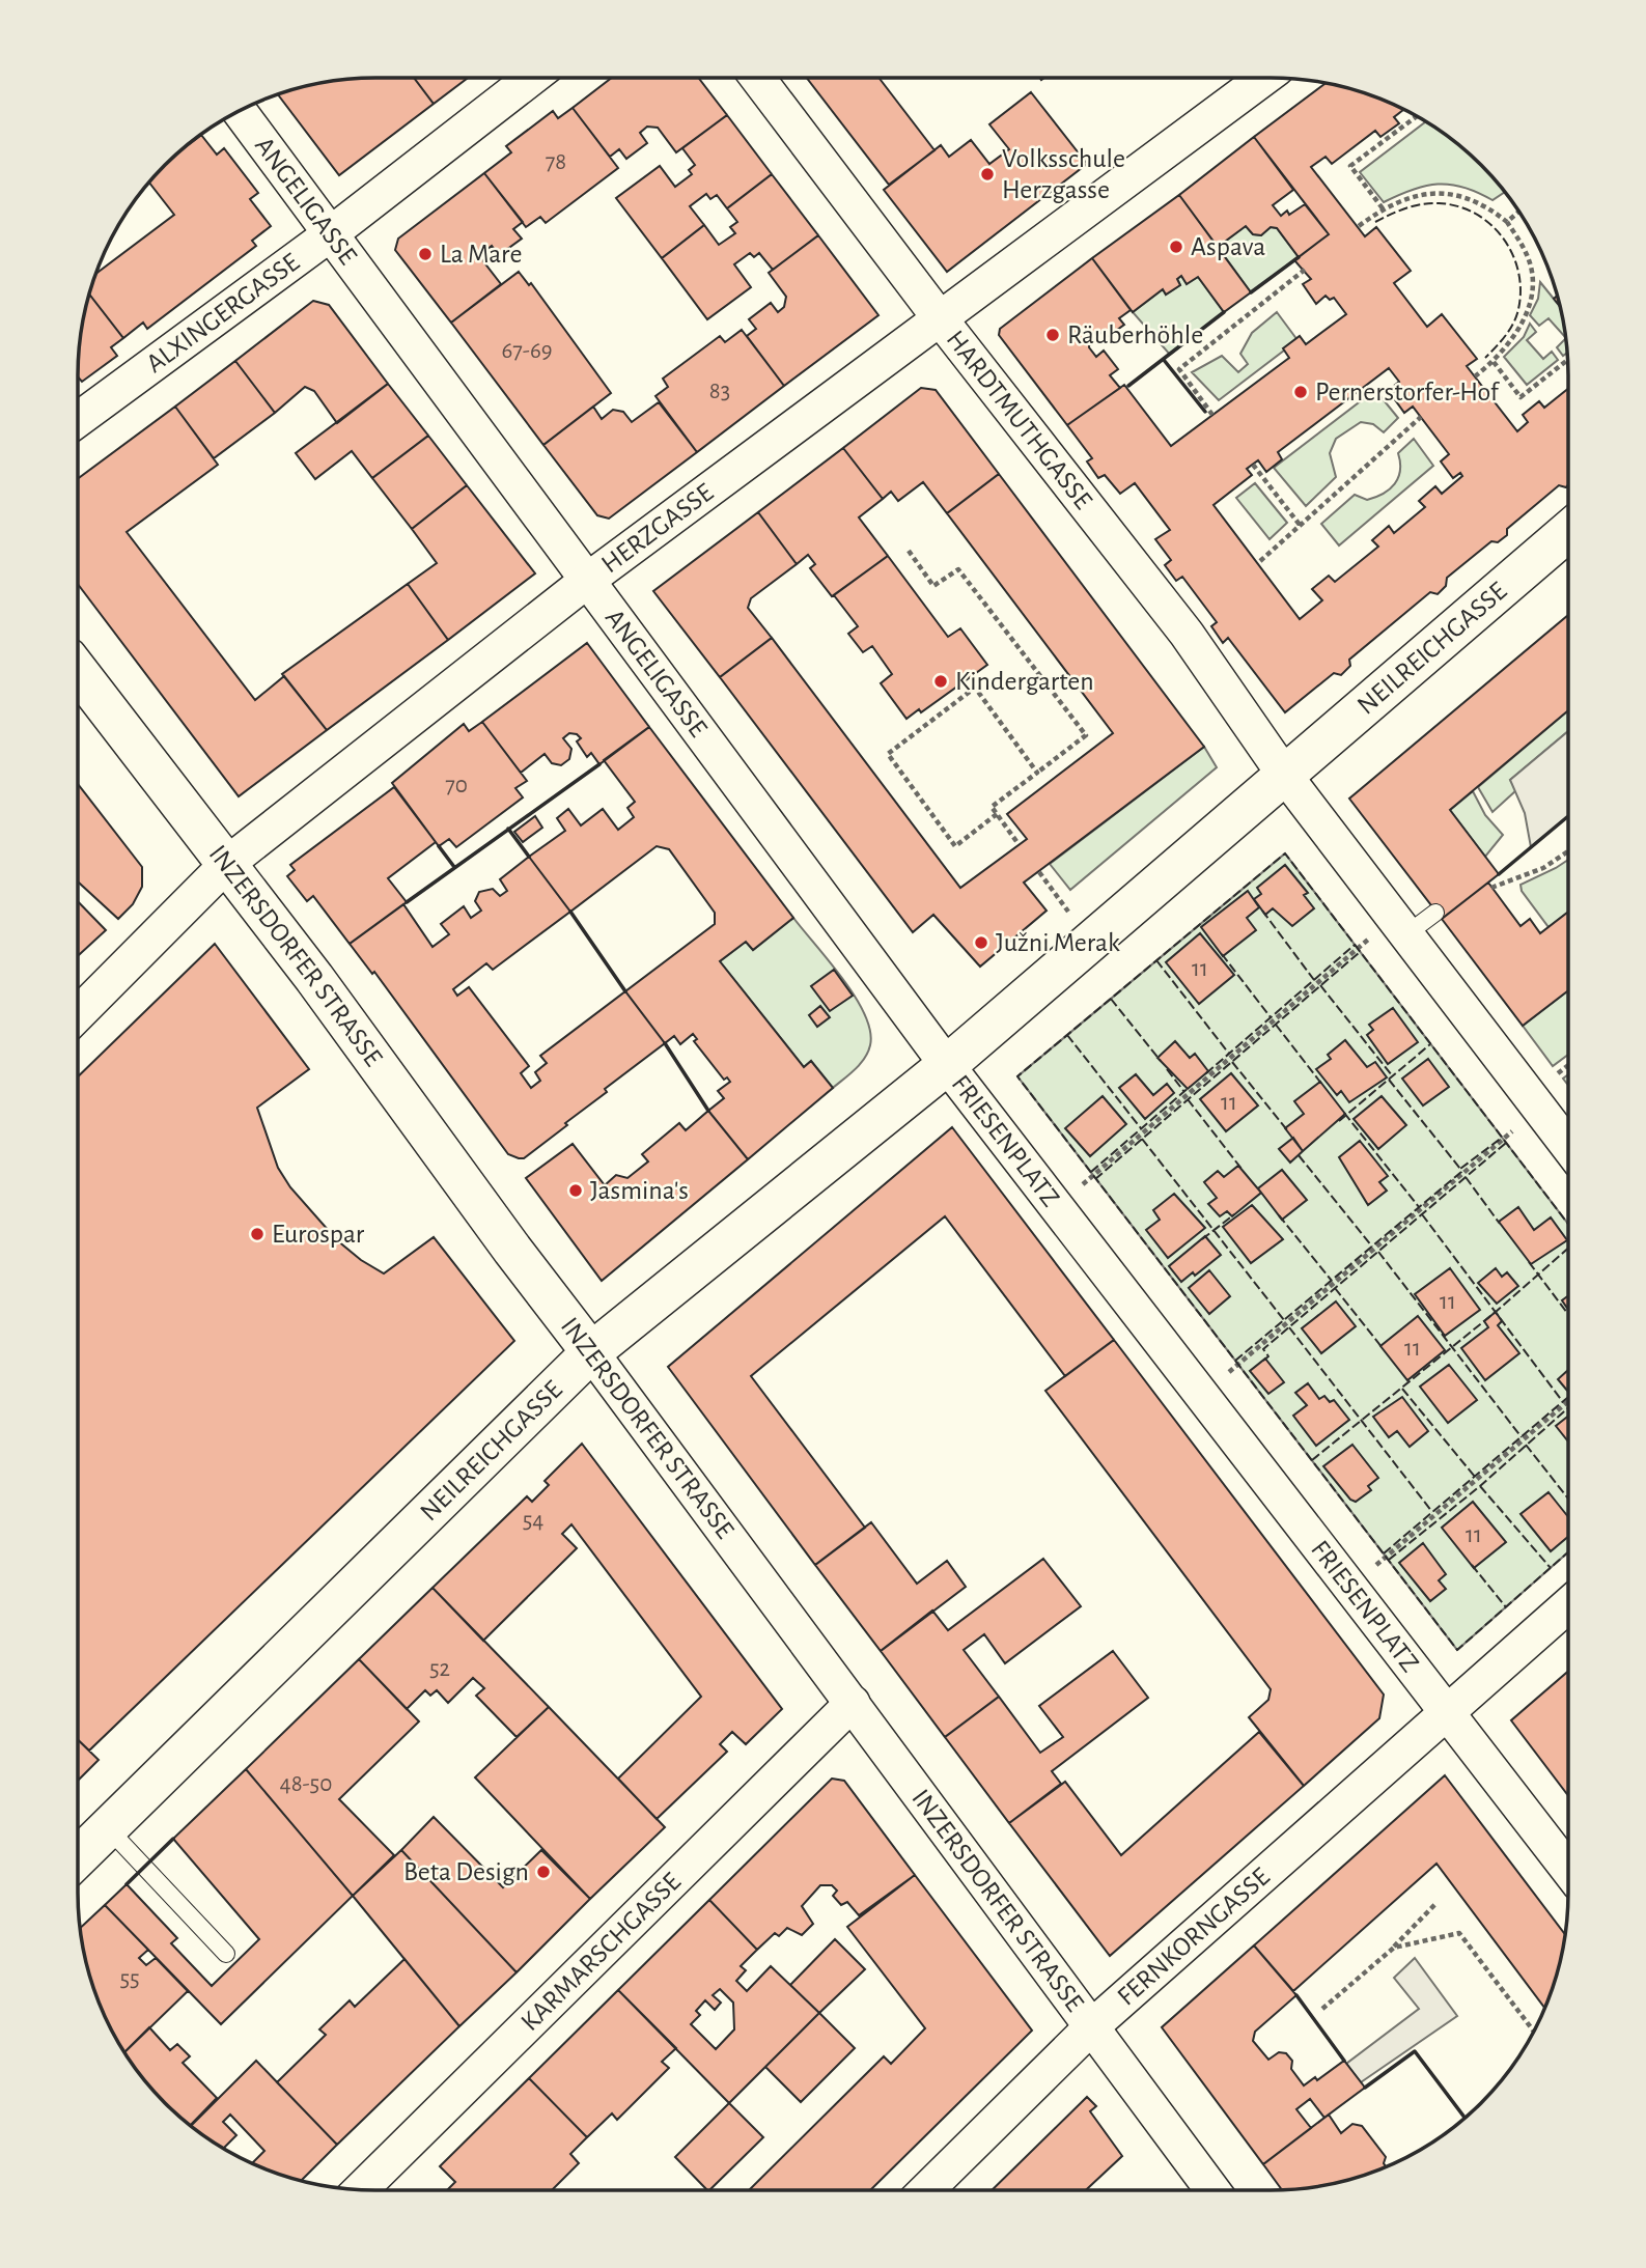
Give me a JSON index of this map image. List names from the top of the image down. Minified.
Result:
{"streets":{"street":["ANGELIGASSE","ALXINGERGASSE","HARDTMUTHGASSE","HERZGASSE","NEILREICHGASSE","INZERSDORFER STRASSE","FRIESENPLATZ","FERNKORNGASSE","KARMARSCHGASSE"]},"crossings":[["ANGELIGASSE","ALXINGERGASSE"],["ANGELIGASSE","HERZGASSE"],["ANGELIGASSE","NEILREICHGASSE"],["ANGELIGASSE","FRIESENPLATZ"],["HARDTMUTHGASSE","HERZGASSE"],["HARDTMUTHGASSE","NEILREICHGASSE"],["HARDTMUTHGASSE","FRIESENPLATZ"],["HERZGASSE","INZERSDORFER STRASSE"],["NEILREICHGASSE","INZERSDORFER STRASSE"],["NEILREICHGASSE","FRIESENPLATZ"],["INZERSDORFER STRASSE","FERNKORNGASSE"],["INZERSDORFER STRASSE","KARMARSCHGASSE"],["FRIESENPLATZ","FERNKORNGASSE"]],"places":["Volksschule Herzgasse","Aspava","La Mare","Räuberhöhle","Pernerstorfer-Hof","Kindergarten","Južni Merak","Jasmina's","Eurospar","Beta Design"],"house_numbers":["78","67-69","83","70","11","11","11","11","54","11","52","48-50","55"]}
